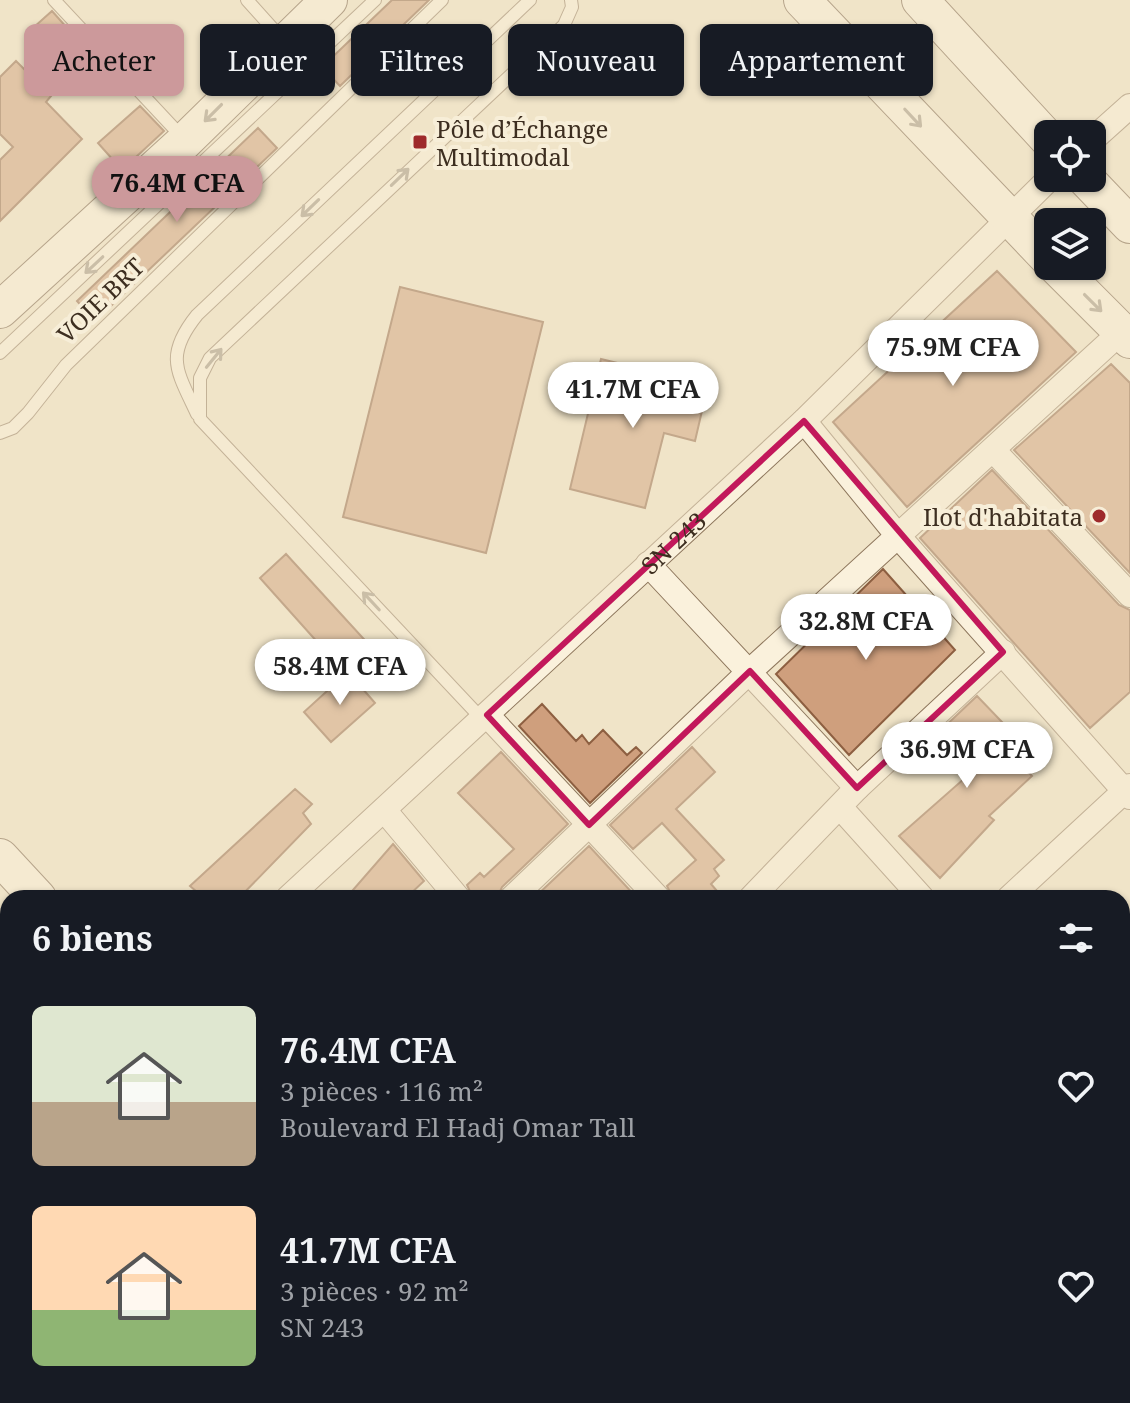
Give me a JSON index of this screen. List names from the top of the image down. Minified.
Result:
{"streets":{"street":["SN 243"],"lane":["VOIE BRT"]},"places":{"transit":["Pôle d’Échange Multimodal"],"other":["Ilot d'habitata"]},"page":{"chip":["Acheter","Louer","Filtres","Nouveau","Appartement"],"price":["76.4M CFA","75.9M CFA","41.7M CFA","32.8M CFA","58.4M CFA","36.9M CFA"],"heading":"6 biens","list":[{"name":"76.4M CFA","note":"3 pièces · 116 m² · Boulevard El Hadj Omar Tall"},{"name":"41.7M CFA","note":"3 pièces · 92 m² · SN 243"}]}}
